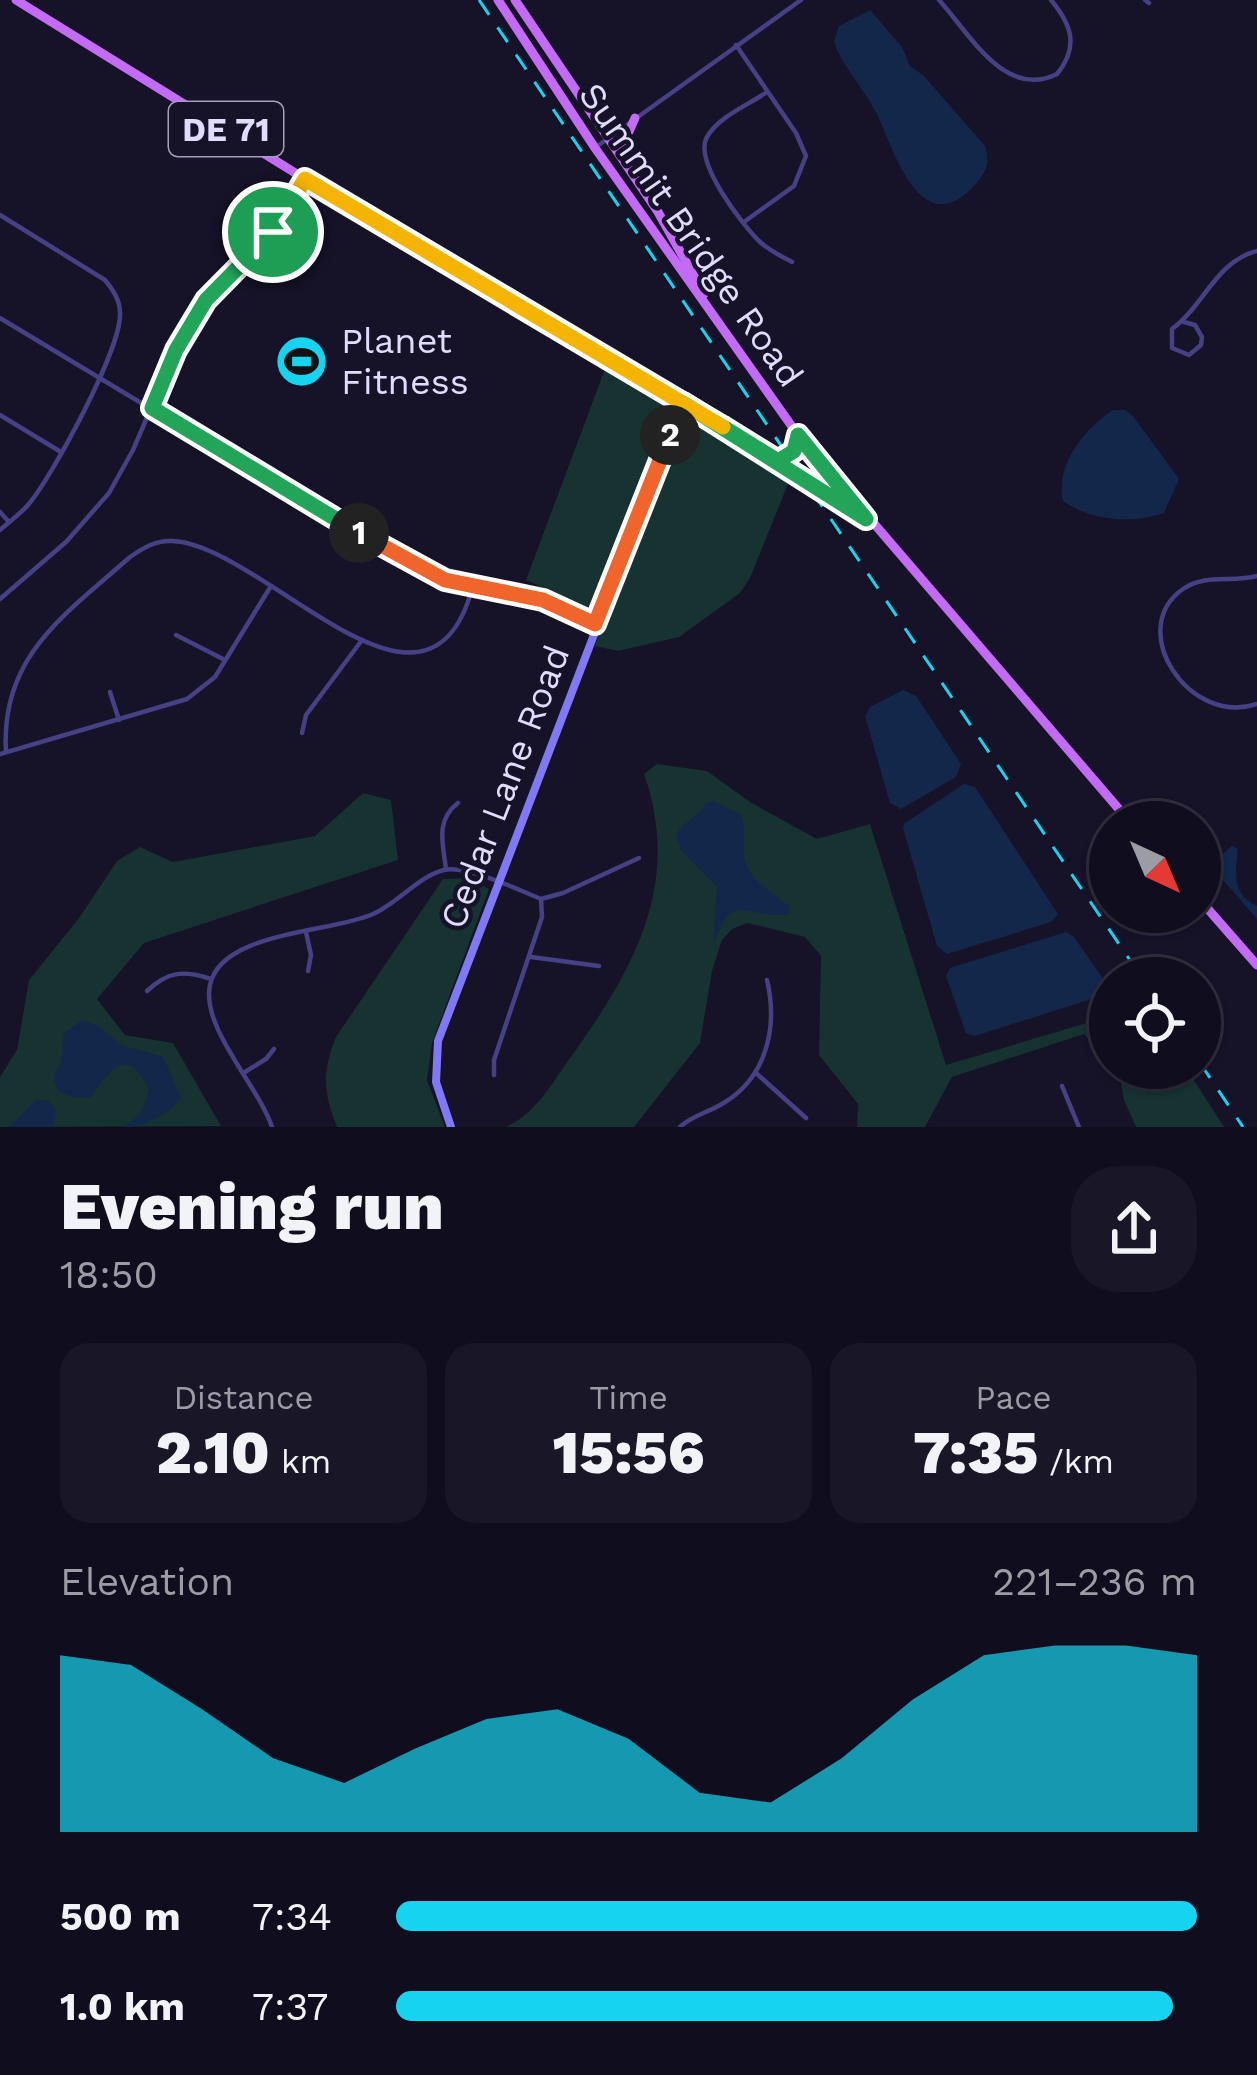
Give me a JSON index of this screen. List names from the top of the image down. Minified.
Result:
{"streets":{"main road":["DE 71","Summit Bridge Road"],"street":["Cedar Lane Road"]},"crossings":[["DE 71","Summit Bridge Road"],["DE 71","Cedar Lane Road"]],"places":{"sports":["Planet Fitness"]},"north":"bottom right","page":{"pins":["2","1"],"heading":["Evening run","18:50"],"stats":[["Distance","2.10 km"],["Time","15:56"],["Pace","7:35 /km"]],"chart":["Elevation","221–236 m"],"list":[{"name":"500 m","note":"7:34"},{"name":"1.0 km","note":"7:37"}]}}
